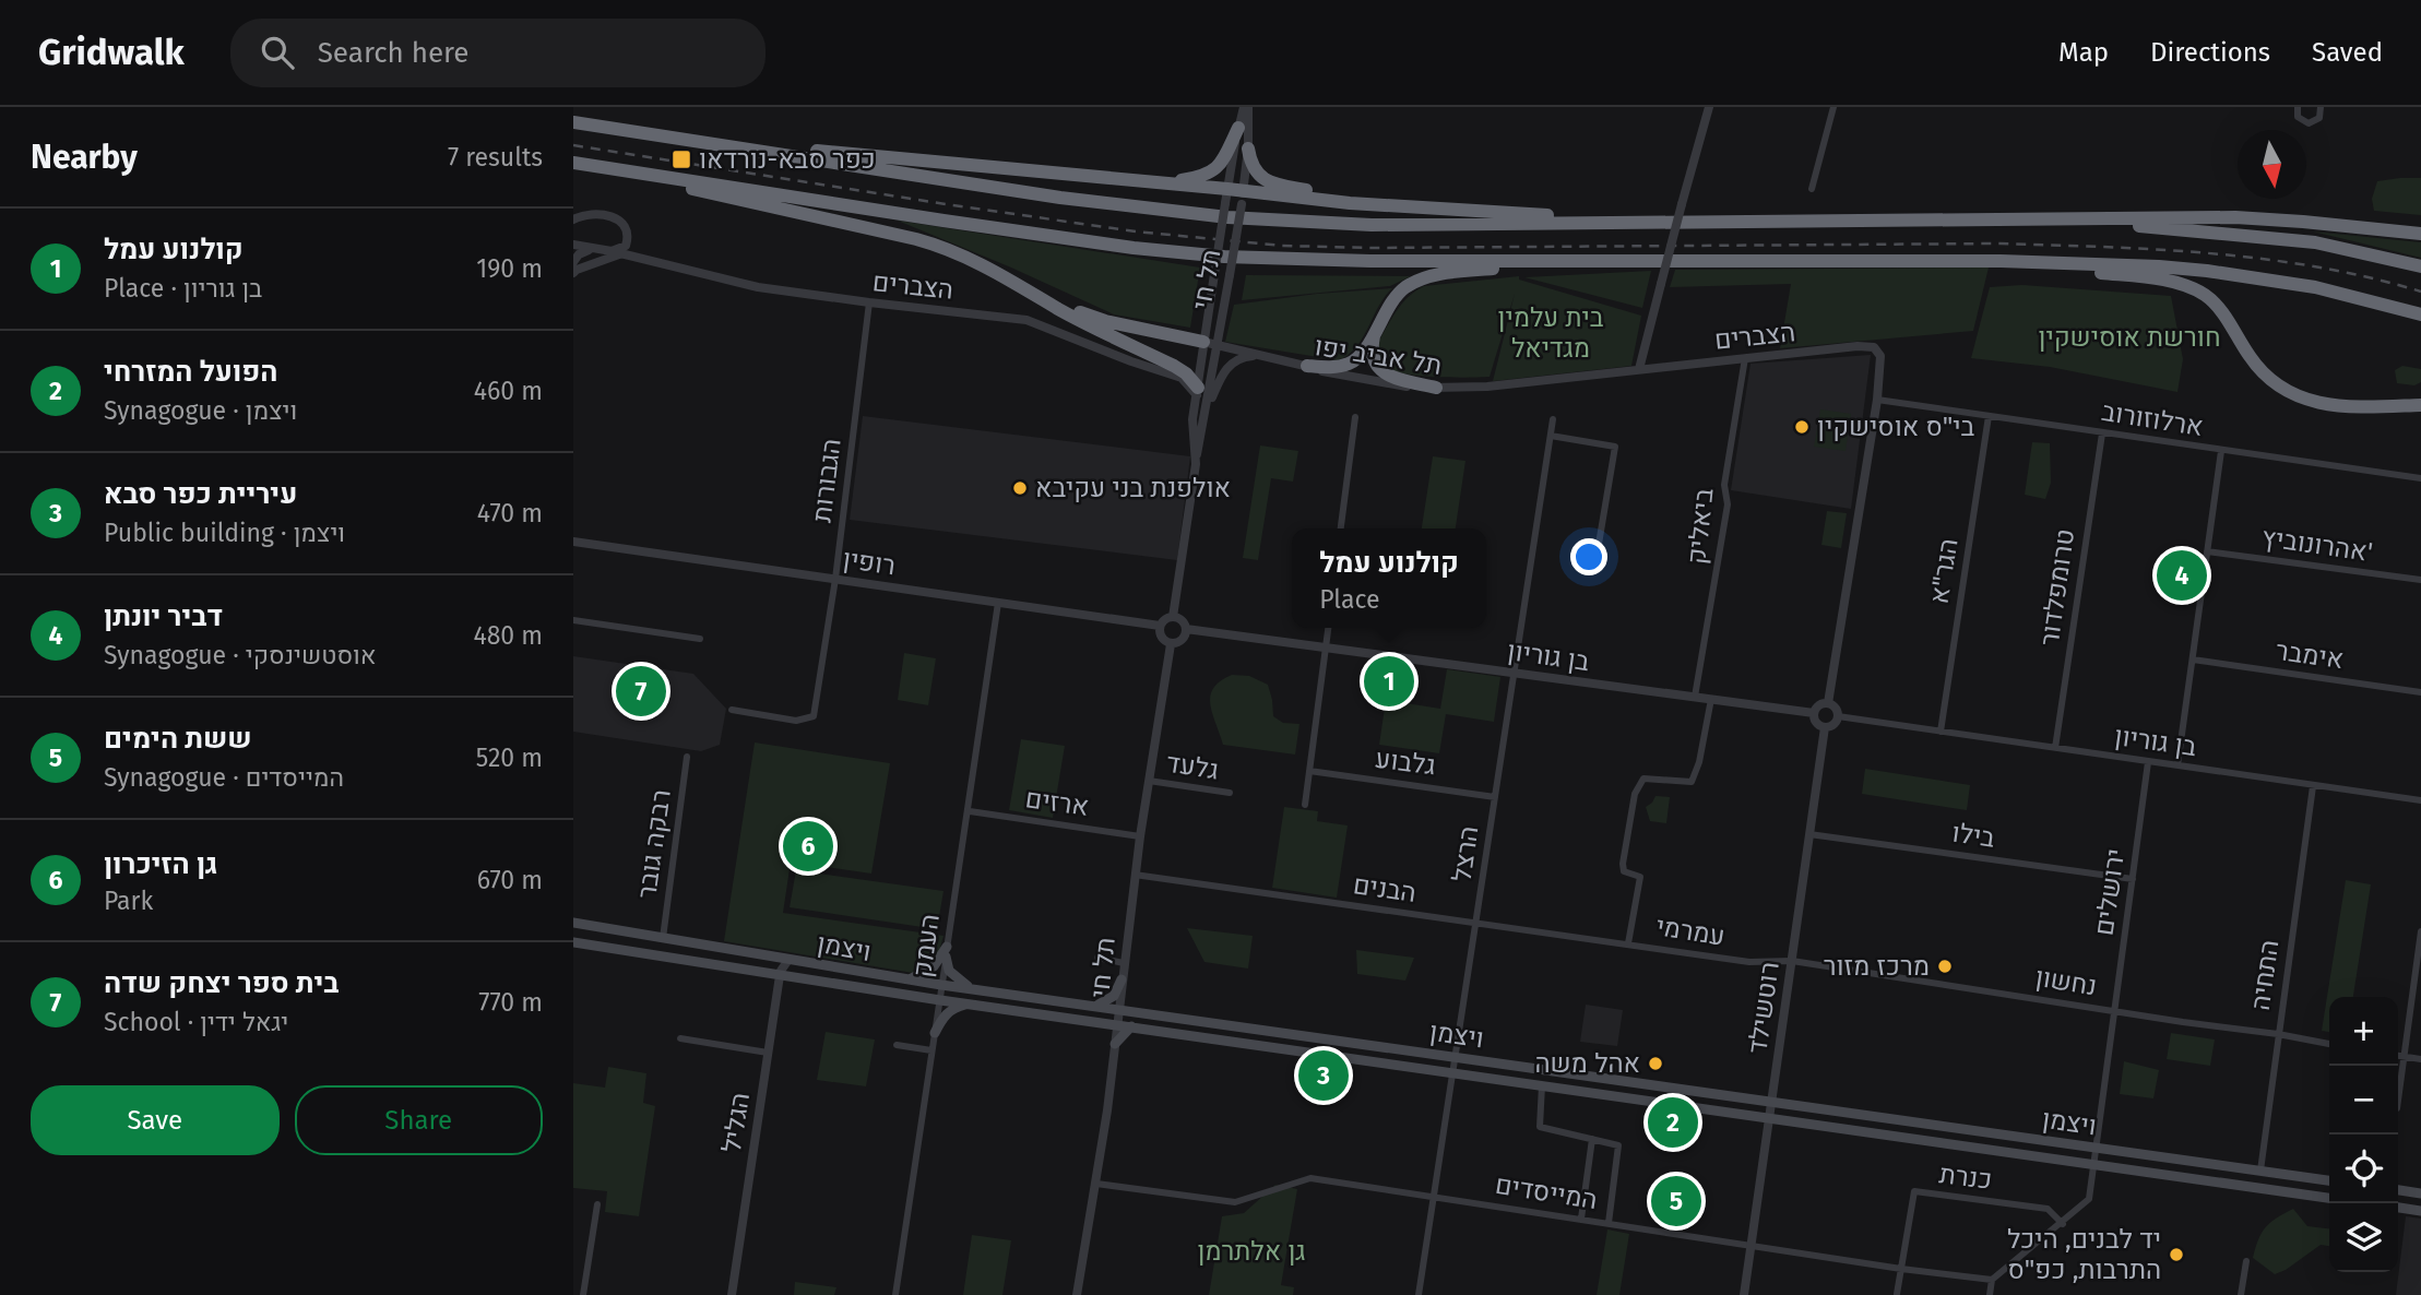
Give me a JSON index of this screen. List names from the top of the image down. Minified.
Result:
{"streets":{"main road":["ויצמן"],"street":["תל חי","הצברים","תל אביב יפו","ארלוזורוב","הגבורות","ביאליק","אהרונוביץ'","רופין","הגר\"א","טרומפלדור","אימבר","בן גוריון","גלבוע","גלעד","ארזים","בילו","רבקה גובר","הרצל","הבנים","ירושלים","עמרמי","העמק","התחיה","נחשון","רוטשילד","הגליל","כנרת","המייסדים"]},"crossings":[["תל חי","הצברים"],["תל חי","תל אביב יפו"],["תל חי","רופין"],["תל חי","בן גוריון"],["תל חי","גלעד"],["תל חי","ארזים"],["תל חי","הבנים"],["תל חי","ויצמן"],["תל חי","המייסדים"],["הצברים","תל אביב יפו"],["הצברים","ארלוזורוב"],["הצברים","הגבורות"],["הצברים","ביאליק"],["ארלוזורוב","הגר\"א"],["ארלוזורוב","טרומפלדור"],["הגבורות","רופין"],["ביאליק","בן גוריון"],["רופין","בן גוריון"],["רופין","העמק"],["הגר\"א","בן גוריון"],["טרומפלדור","בן גוריון"],["בן גוריון","הרצל"],["בן גוריון","ירושלים"],["בן גוריון","התחיה"],["בן גוריון","רוטשילד"],["גלבוע","הרצל"],["ארזים","העמק"],["בילו","ירושלים"],["בילו","רוטשילד"],["רבקה גובר","ויצמן"],["הרצל","הבנים"],["הרצל","ויצמן"],["הרצל","המייסדים"],["הבנים","עמרמי"],["ירושלים","ויצמן"],["ירושלים","נחשון"],["ירושלים","כנרת"],["ירושלים","המייסדים"],["עמרמי","נחשון"],["עמרמי","רוטשילד"],["העמק","ויצמן"],["ויצמן","התחיה"],["ויצמן","רוטשילד"],["ויצמן","הגליל"],["התחיה","נחשון"],["נחשון","רוטשילד"],["רוטשילד","המייסדים"],["כנרת","המייסדים"]],"parks":["בית עלמין מגדיאל","חורשת אוסישקין","גן אלתרמן"],"places":{"transit":["כפר סבא-נורדאו"],"other":["בי\"ס אוסישקין","אולפנת בני עקיבא","מרכז מזור","אהל משה","יד לבנים, היכל התרבות, כפ\"ס"]},"north":"bottom","page":{"header":"Gridwalk","search":"Search here","nav":["Map","Directions","Saved"],"heading":["Nearby","7 results"],"list":[{"mark":"1","name":"קולנוע עמל","note":"Place · בן גוריון","value":"190 m"},{"mark":"2","name":"הפועל המזרחי","note":"Synagogue · ויצמן","value":"460 m"},{"mark":"3","name":"עיריית כפר סבא","note":"Public building · ויצמן","value":"470 m"},{"mark":"4","name":"דביר יונתן","note":"Synagogue · אוסטשינסקי","value":"480 m"},{"mark":"5","name":"ששת הימים","note":"Synagogue · המייסדים","value":"520 m"},{"mark":"6","name":"גן הזיכרון","note":"Park","value":"670 m"},{"mark":"7","name":"בית ספר יצחק שדה","note":"School · יגאל ידין","value":"770 m"}],"popup":["קולנוע עמל","Place"],"pins":["4","1","7","6","3","2","5"],"map_buttons":["+","−"],"buttons":["Save","Share"]}}
